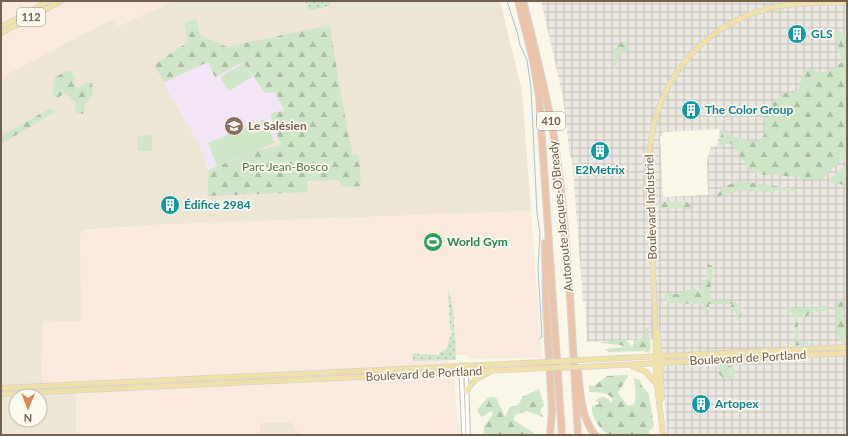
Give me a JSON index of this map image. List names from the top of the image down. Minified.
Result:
{"streets":{"highway":["410","Autoroute Jacques-O'Bready"],"main road":["112","Boulevard Industriel","Boulevard de Portland"]},"crossings":[["Boulevard Industriel","Boulevard de Portland"]],"parks":["Parc Jean-Bosco"],"places":{"building":["GLS","The Color Group","E2Metrix","Édifice 2984","Artopex"],"school or university":["Le Salésien"],"sports":["World Gym"]},"north":"bottom"}
